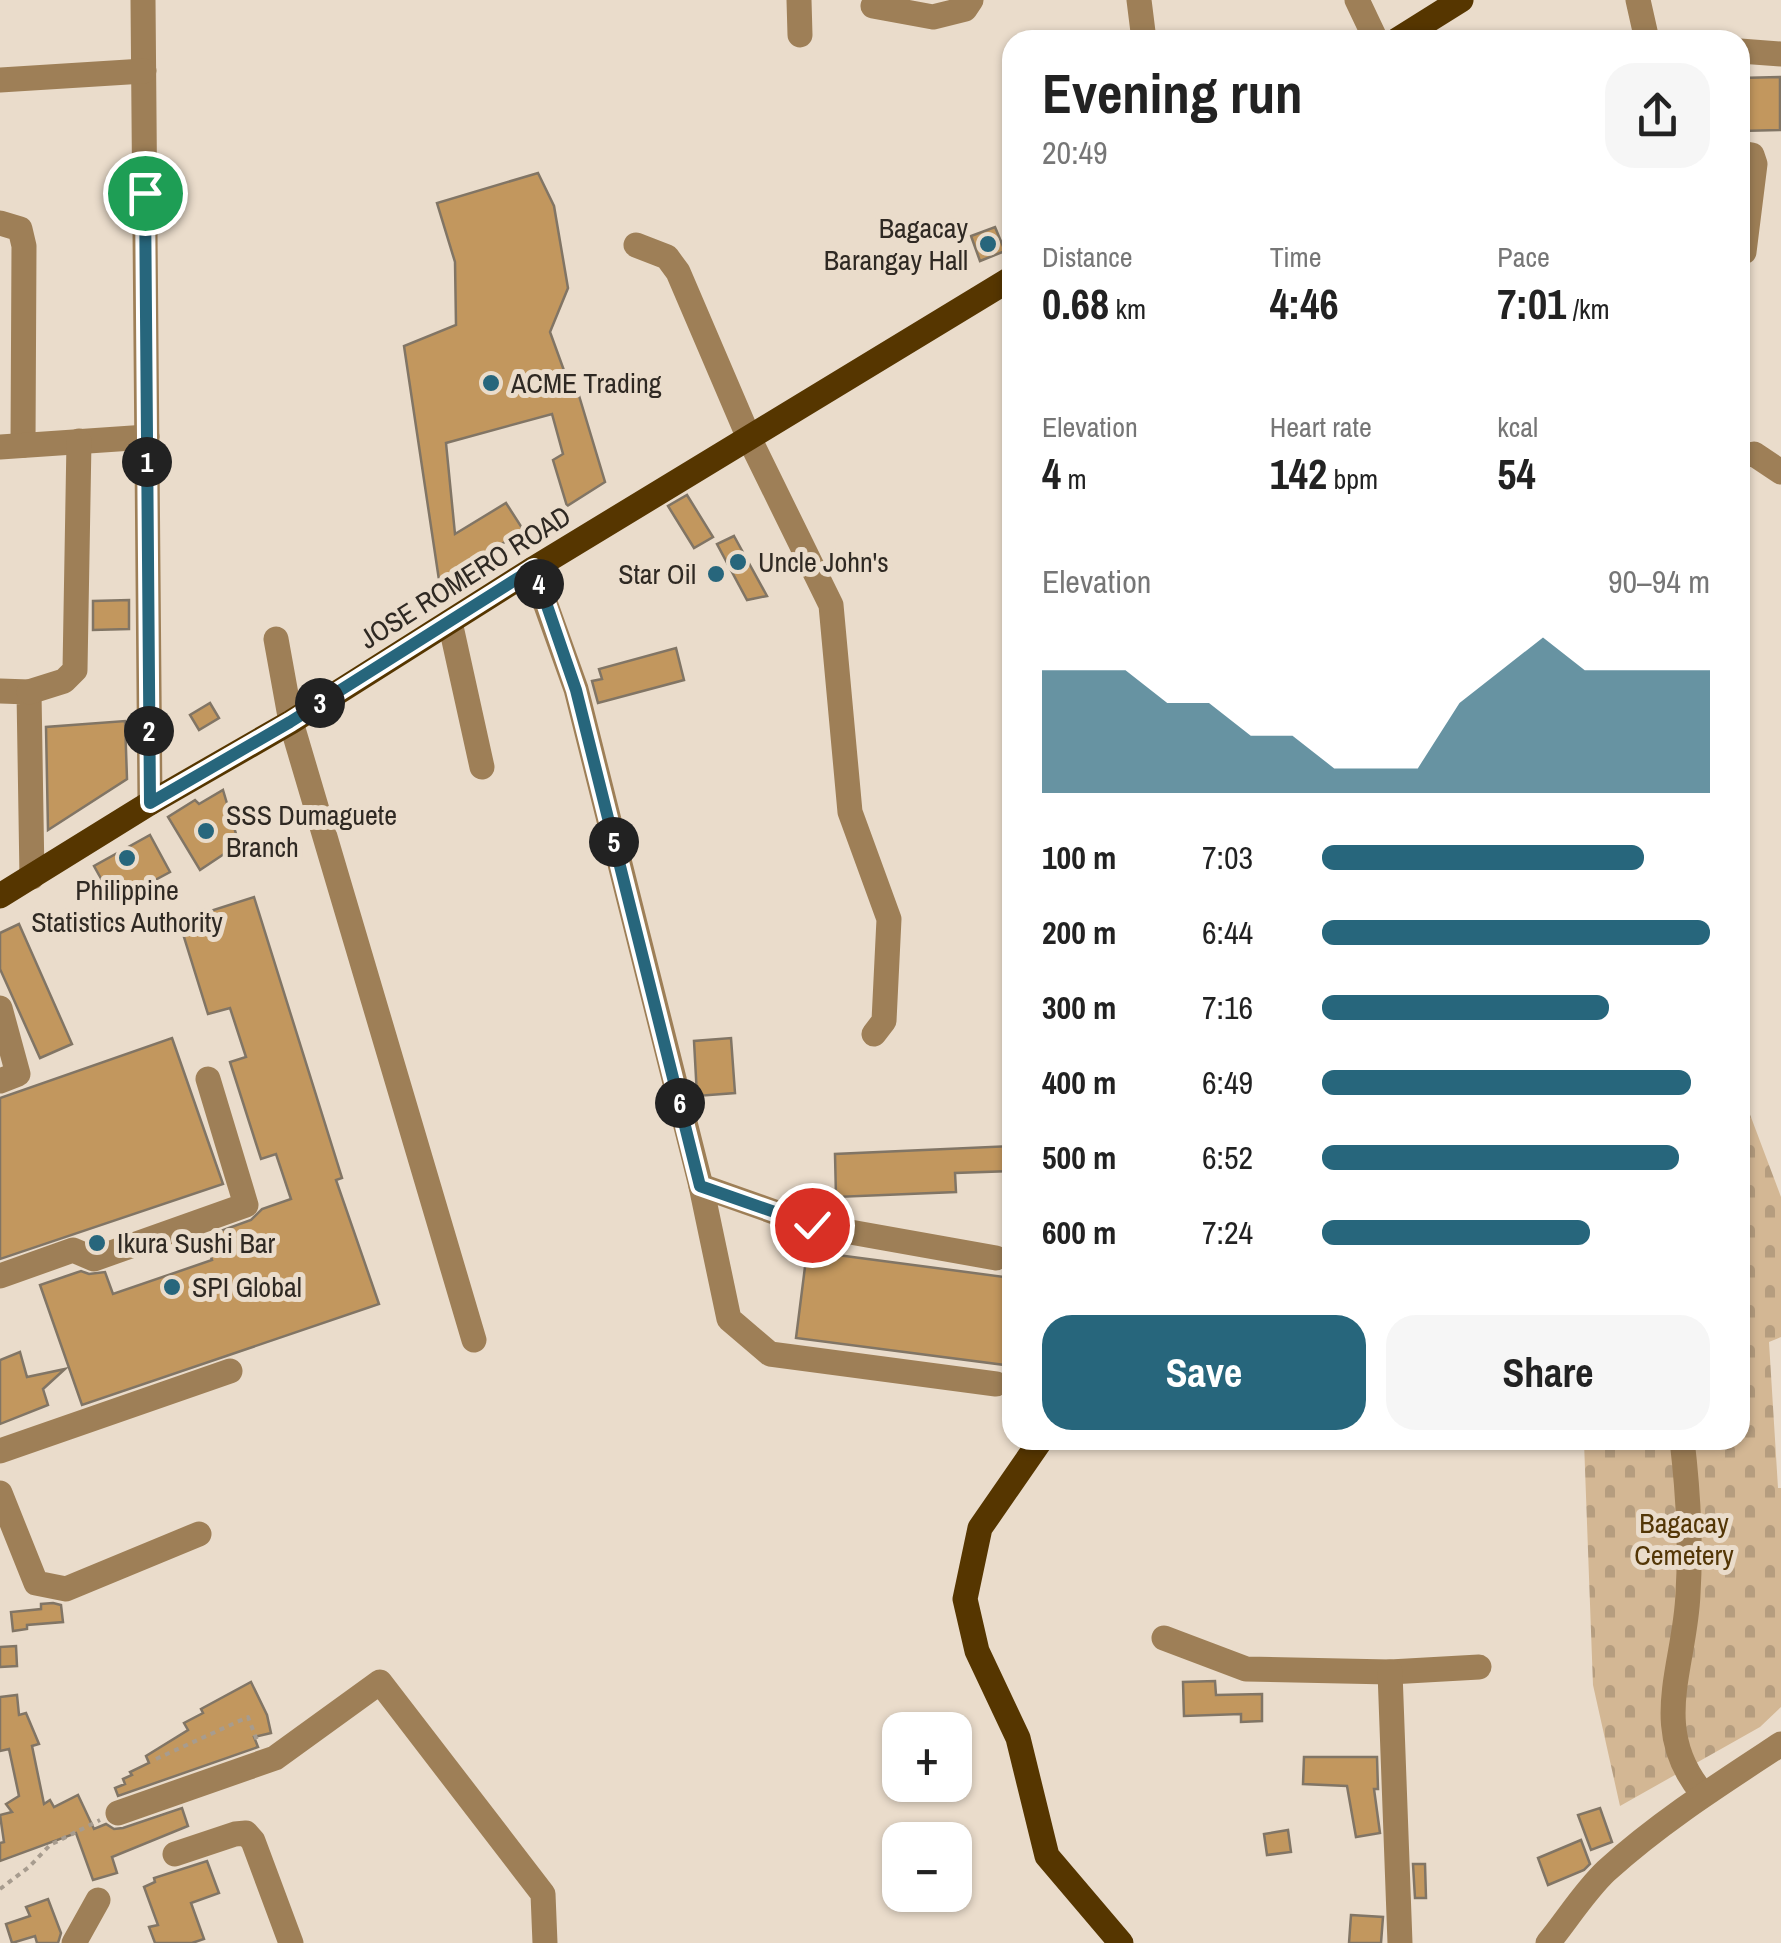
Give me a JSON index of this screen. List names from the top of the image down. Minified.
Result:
{"streets":{"main road":["JOSE ROMERO ROAD"]},"parks":["Bagacay Cemetery"],"places":["Bagacay Barangay Hall","ACME Trading","Uncle John's","Star Oil","SSS Dumaguete Branch","Philippine Statistics Authority","Ikura Sushi Bar","SPI Global"],"page":{"heading":["Evening run","20:49"],"stats":[["Distance","0.68 km"],["Time","4:46"],["Pace","7:01 /km"],["Elevation","4 m"],["Heart rate","142 bpm"],["kcal","54"]],"pins":["1","4","3","2","5","6"],"chart":["Elevation","90–94 m"],"list":[{"name":"100 m","note":"7:03"},{"name":"200 m","note":"6:44"},{"name":"300 m","note":"7:16"},{"name":"400 m","note":"6:49"},{"name":"500 m","note":"6:52"},{"name":"600 m","note":"7:24"}],"buttons":["Save","Share"],"map_buttons":["+","−"]}}
